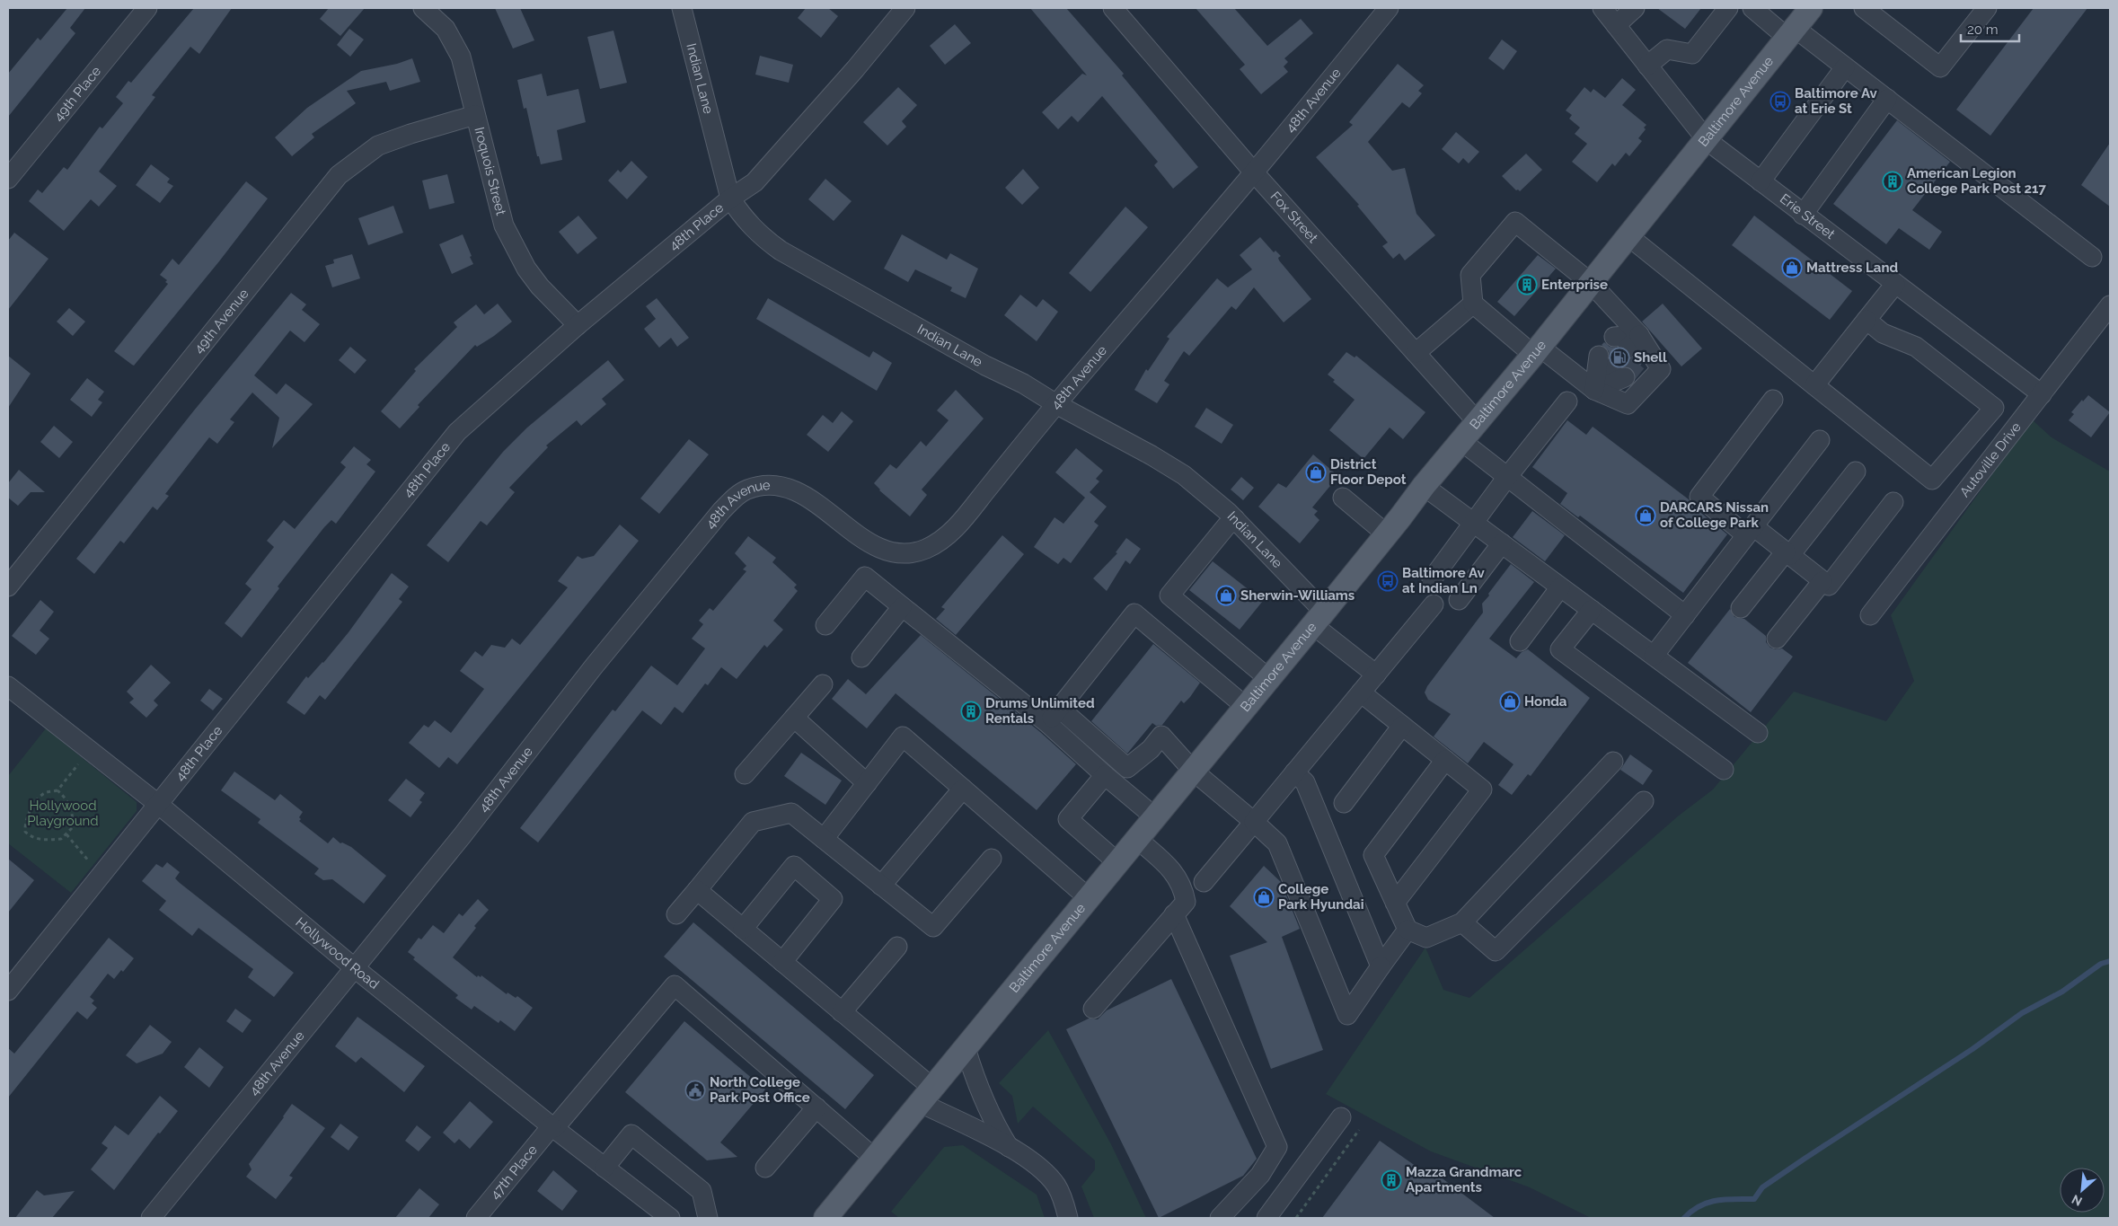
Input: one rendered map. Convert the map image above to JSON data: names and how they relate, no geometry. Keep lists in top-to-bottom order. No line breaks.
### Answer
{"streets":{"main road":["Baltimore Avenue"],"street":["Indian Lane","49th Place","48th Avenue","Iroquois Street","Fox Street","Erie Street","48th Place","49th Avenue","Autoville Drive","Hollywood Road","47th Place"]},"crossings":[["Indian Lane","48th Avenue"],["Indian Lane","Baltimore Avenue"],["Indian Lane","48th Place"],["48th Avenue","Fox Street"],["48th Avenue","Hollywood Road"],["Baltimore Avenue","Fox Street"],["Baltimore Avenue","Erie Street"],["Iroquois Street","48th Place"],["Iroquois Street","49th Avenue"],["Erie Street","Autoville Drive"],["48th Place","Hollywood Road"],["Hollywood Road","47th Place"]],"parks":["Hollywood Playground"],"places":{"bus stop":["Baltimore Av at Erie St","Baltimore Av at Indian Ln"],"building":["American Legion College Park Post 217","Enterprise","Drums Unlimited Rentals","Mazza Grandmarc Apartments"],"shop":["Mattress Land","District Floor Depot","DARCARS Nissan of College Park","Sherwin-Williams","Honda","College Park Hyundai"],"fuel station":["Shell"],"public building":["North College Park Post Office"]},"scale_bar":"20 m","north":"bottom left"}
